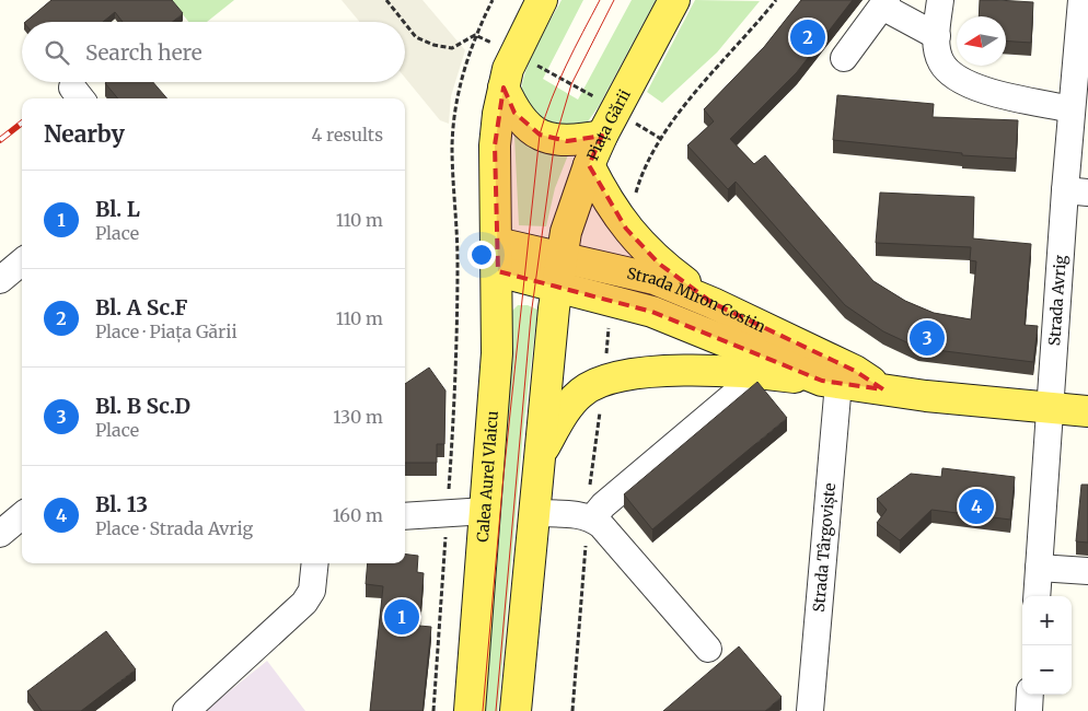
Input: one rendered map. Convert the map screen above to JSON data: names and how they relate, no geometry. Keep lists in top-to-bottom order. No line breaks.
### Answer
{"streets":{"main road":["Piața Gării","Strada Miron Costin","Calea Aurel Vlaicu"],"street":["Strada Avrig","Strada Târgoviște"]},"crossings":[["Piața Gării","Strada Miron Costin"],["Strada Avrig","Strada Miron Costin"],["Strada Miron Costin","Calea Aurel Vlaicu"],["Strada Miron Costin","Strada Târgoviște"]],"north":"left","page":{"pins":["2","3","4","1"],"search":"Search here","heading":["Nearby","4 results"],"list":[{"mark":"1","name":"Bl. L","note":"Place","value":"110 m"},{"mark":"2","name":"Bl. A Sc.F","note":"Place · Piața Gării","value":"110 m"},{"mark":"3","name":"Bl. B Sc.D","note":"Place","value":"130 m"},{"mark":"4","name":"Bl. 13","note":"Place · Strada Avrig","value":"160 m"}],"map_buttons":["+","−"]}}
